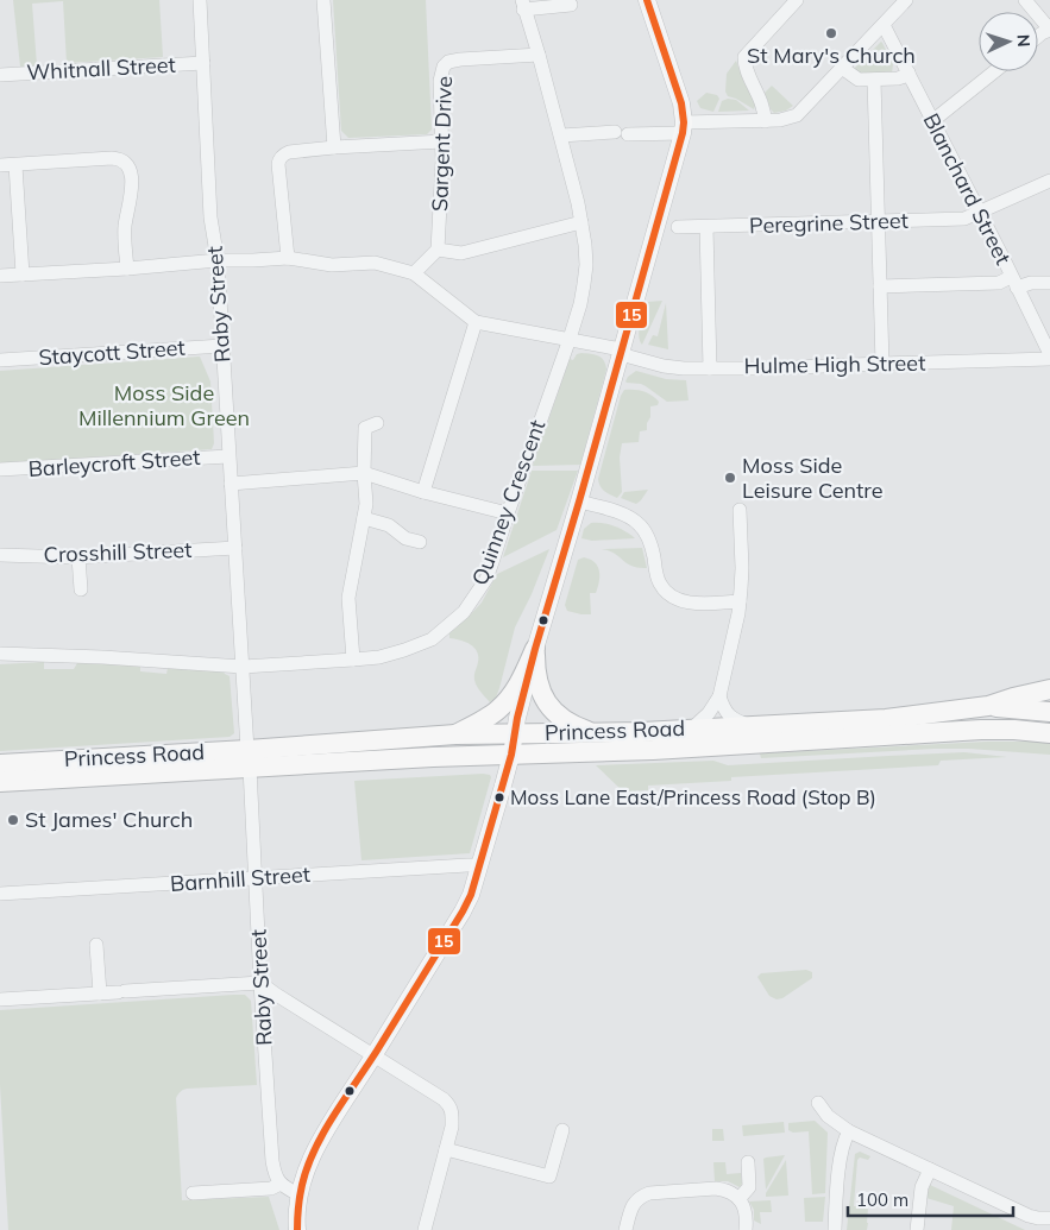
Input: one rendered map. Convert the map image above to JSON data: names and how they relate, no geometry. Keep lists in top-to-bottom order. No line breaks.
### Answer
{"streets":{"highway":["Princess Road"],"street":["Whitnall Street","Sargent Drive","Blanchard Street","Peregrine Street","Raby Street","Staycott Street","Hulme High Street","Barleycroft Street","Quinney Crescent","Crosshill Street","Barnhill Street"]},"crossings":[["Whitnall Street","Raby Street"],["Sargent Drive","Quinney Crescent"],["Blanchard Street","Peregrine Street"],["Raby Street","Staycott Street"],["Raby Street","Barleycroft Street"],["Raby Street","Quinney Crescent"],["Raby Street","Crosshill Street"],["Raby Street","Princess Road"],["Raby Street","Barnhill Street"],["Hulme High Street","Quinney Crescent"]],"parks":["Moss Side Millennium Green"],"places":["St Mary's Church","Moss Side Leisure Centre","Moss Lane East/Princess Road (Stop B)","St James' Church"],"lines":["transit line 15"],"scale_bar":"100 m","north":"right"}
